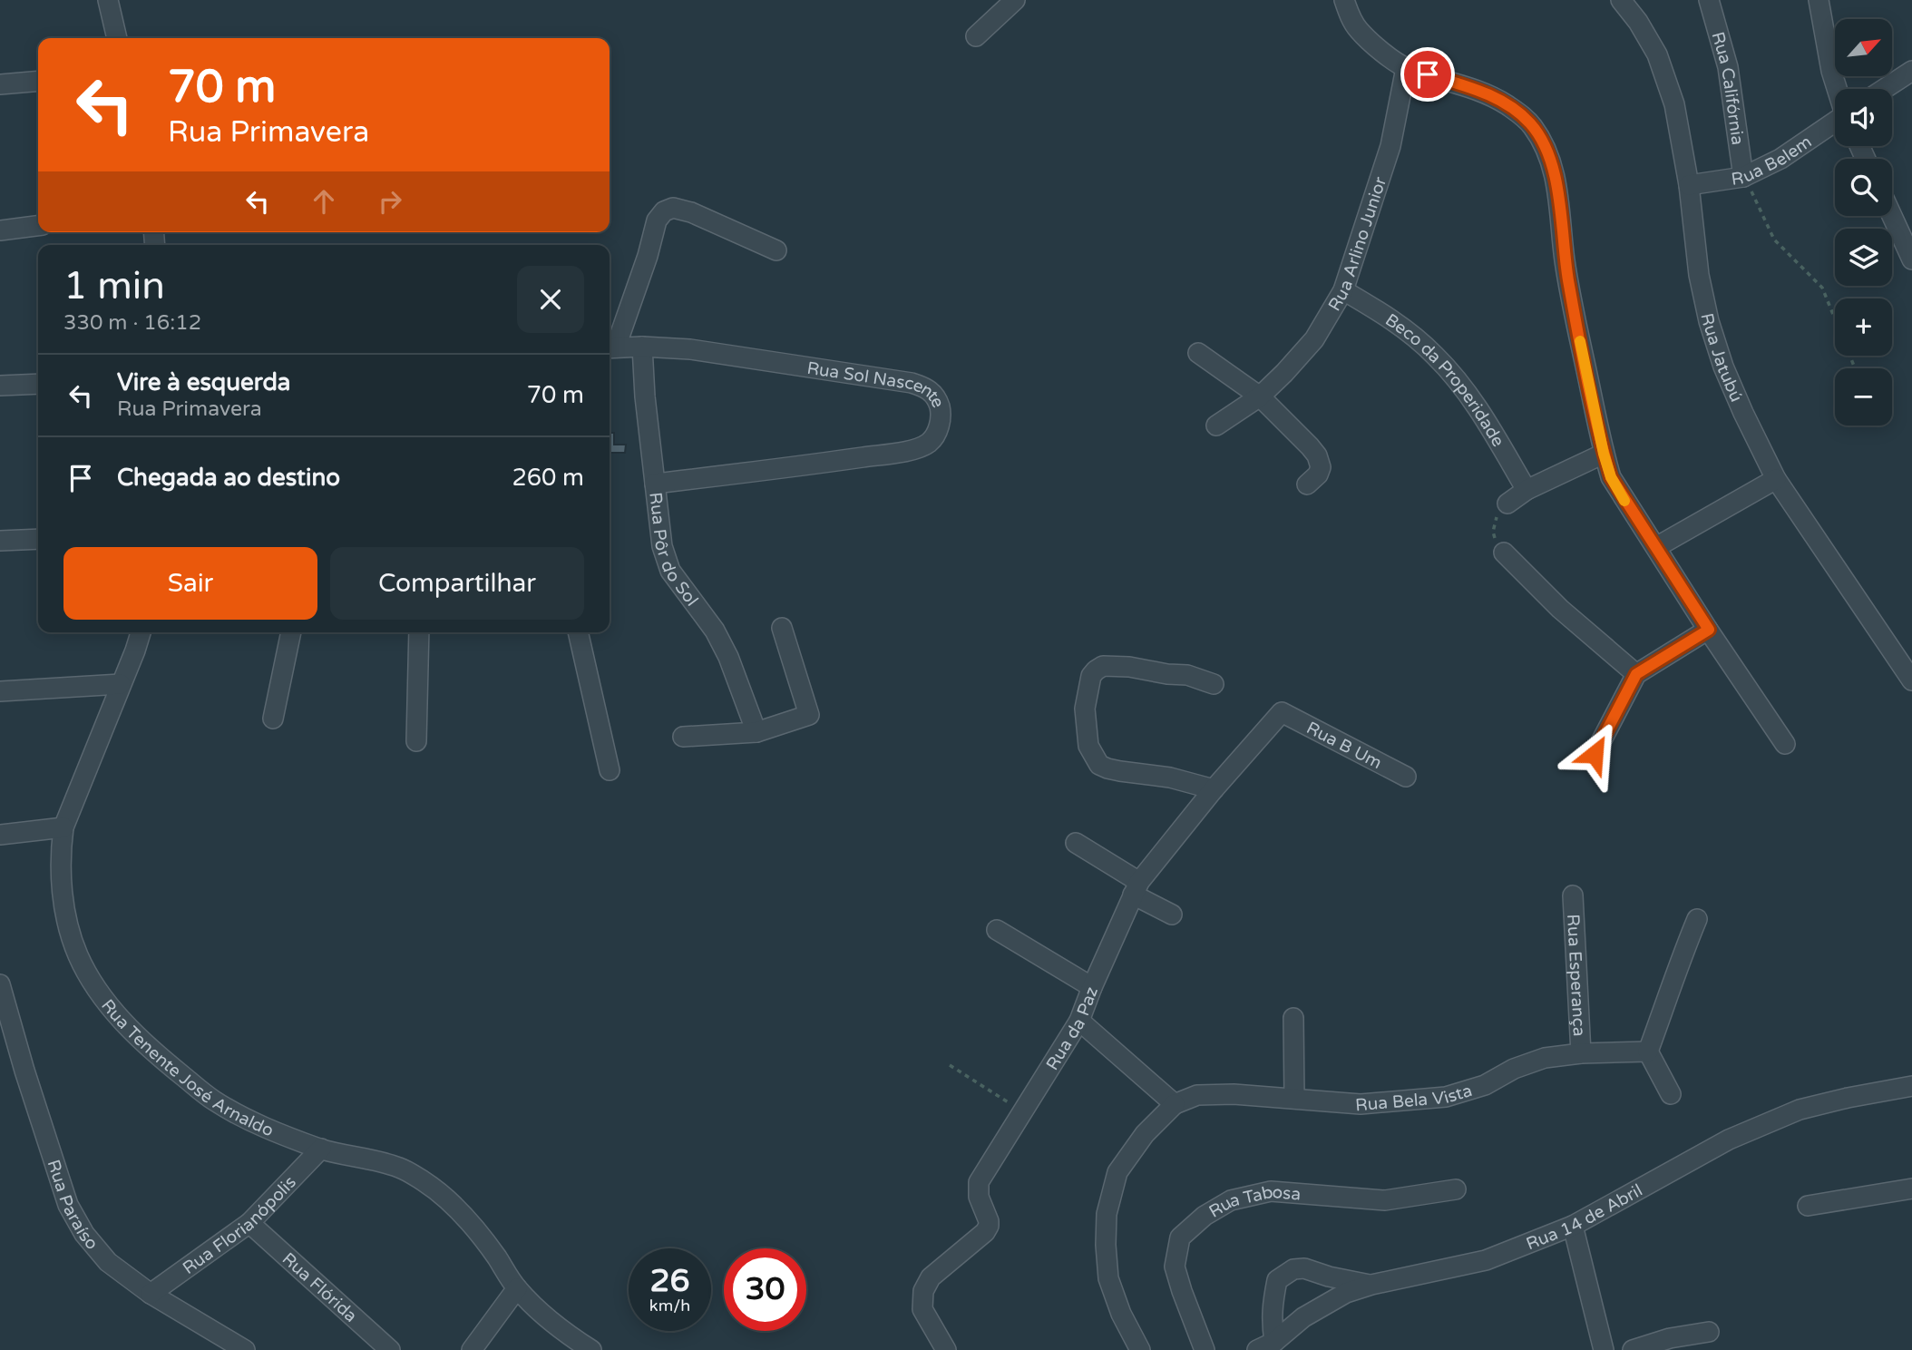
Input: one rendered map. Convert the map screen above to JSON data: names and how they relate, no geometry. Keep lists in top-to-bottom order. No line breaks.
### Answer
{"streets":{"street":["Rua Califórnia","Rua Belem","Rua Arlino Junior","Rua Jatubú","Beco da Properidade","Rua Sol Nascente","Rua Pôr do Sol","Rua B Um","Rua Esperança","Rua da Paz","Rua Tenente José Arnaldo","Rua Bela Vista","Rua Paraíso","Rua Tabosa","Rua 14 de Abril","Rua Florianópolis","Rua Flórida"]},"crossings":[["Rua Califórnia","Rua Belem"],["Rua Belem","Rua Jatubú"],["Rua Arlino Junior","Beco da Properidade"],["Rua Sol Nascente","Rua Pôr do Sol"],["Rua B Um","Rua da Paz"],["Rua Esperança","Rua Bela Vista"],["Rua Tenente José Arnaldo","Rua Florianópolis"],["Rua Paraíso","Rua Florianópolis"],["Rua Florianópolis","Rua Flórida"]],"north":"top right","page":{"map_buttons":["+","−"],"turn":["70 m","Rua Primavera"],"heading":["1 min","330 m · 16:12"],"list":[{"name":"Vire à esquerda","note":"Rua Primavera","value":"70 m"},{"name":"Chegada ao destino","value":"260 m"}],"buttons":["Sair","Compartilhar"],"speed":"26 km/h","limit":"30"}}
